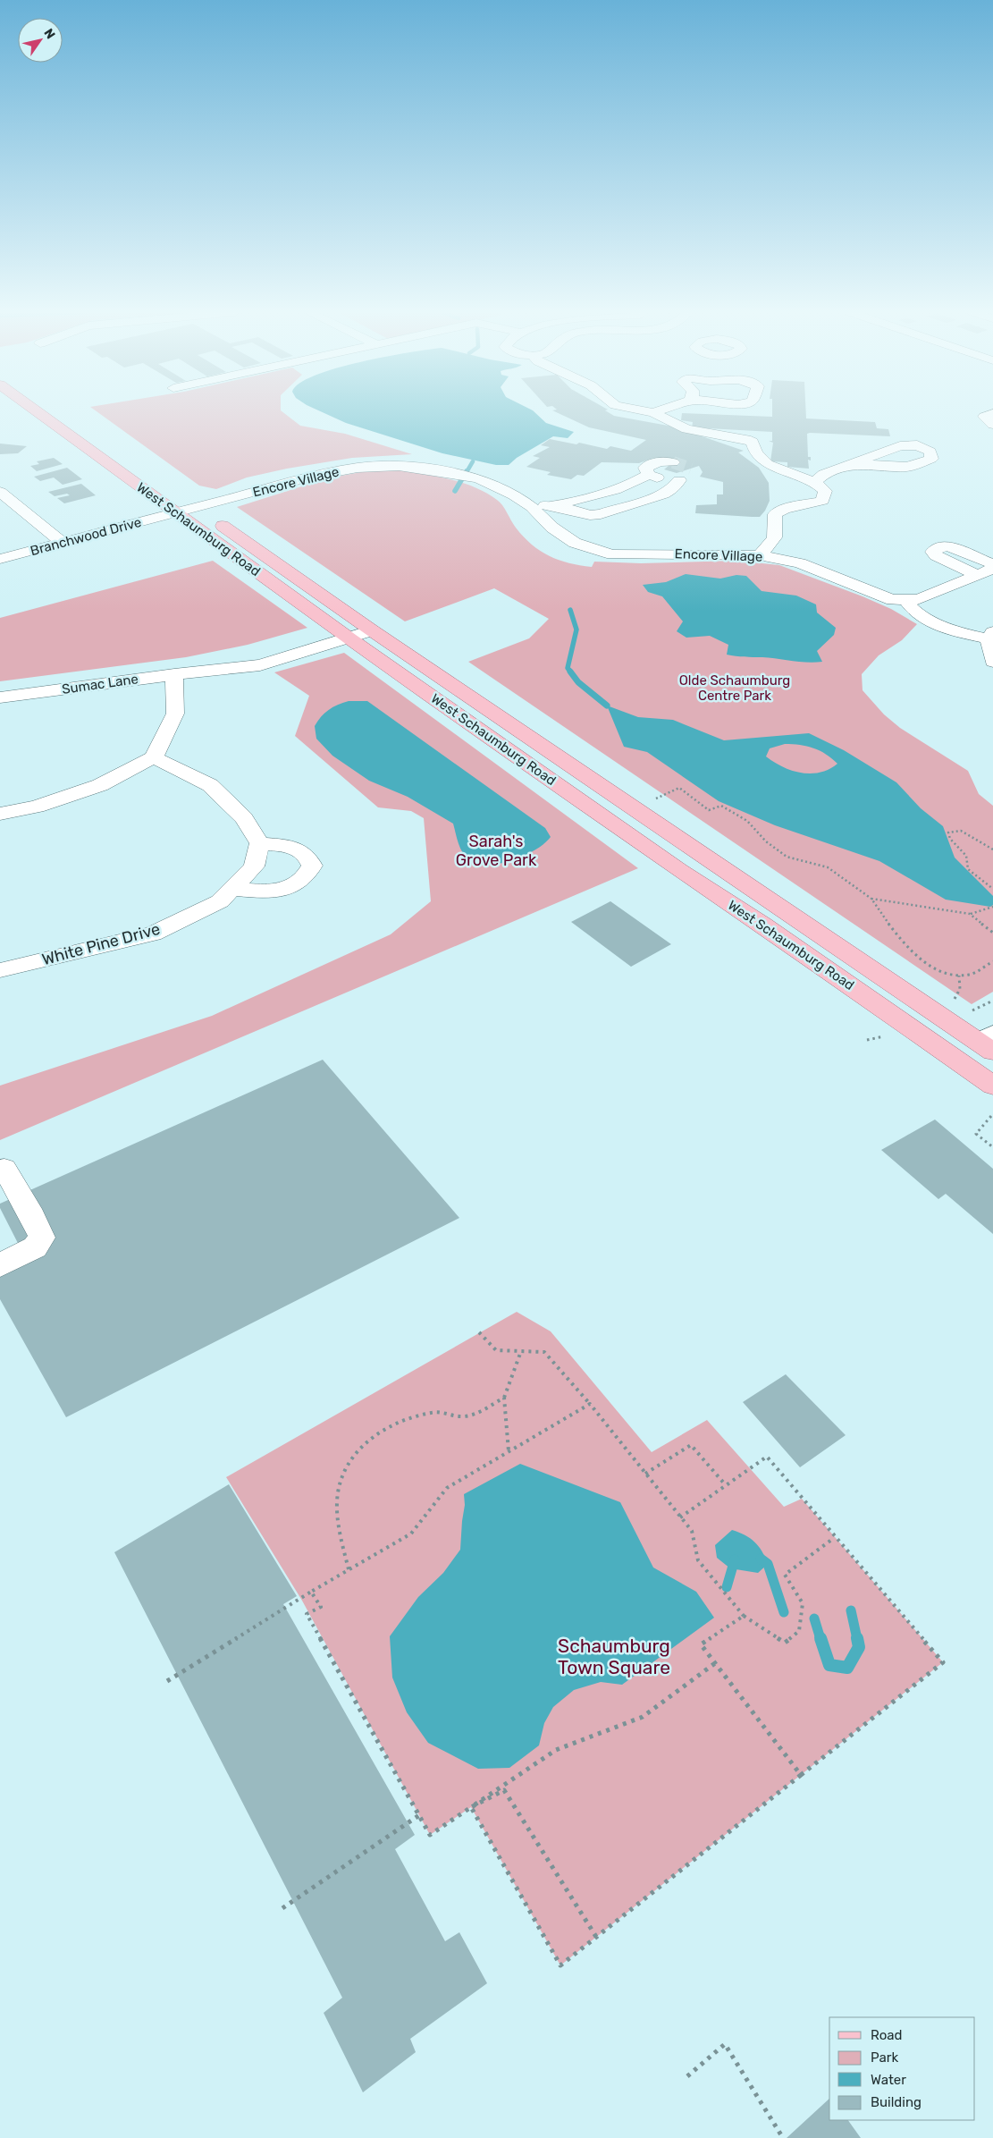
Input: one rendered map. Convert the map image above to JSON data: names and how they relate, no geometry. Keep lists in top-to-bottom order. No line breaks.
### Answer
{"streets":{"main road":["West Schaumburg Road"],"street":["Encore Village","Branchwood Drive","Sumac Lane","White Pine Drive"]},"crossings":[["Encore Village","West Schaumburg Road"],["Encore Village","Branchwood Drive"],["West Schaumburg Road","Branchwood Drive"],["West Schaumburg Road","Sumac Lane"]],"parks":["Olde Schaumburg Centre Park","Sarah's Grove Park","Schaumburg Town Square"],"legend":["Road","Park","Water","Building"],"north":"top right"}
